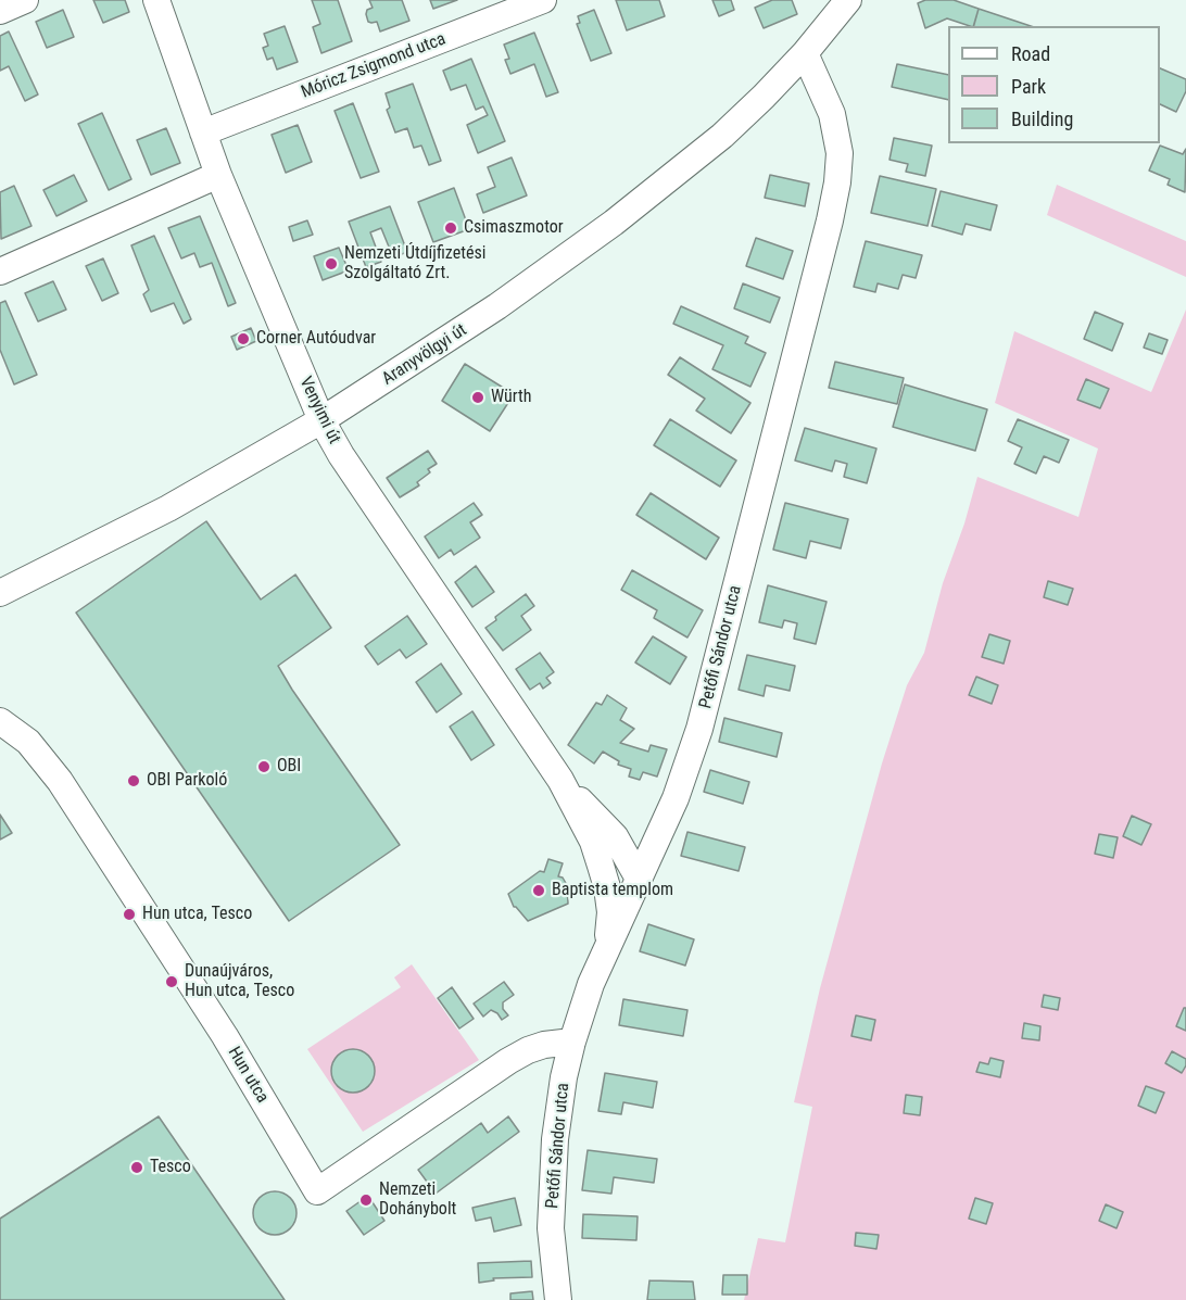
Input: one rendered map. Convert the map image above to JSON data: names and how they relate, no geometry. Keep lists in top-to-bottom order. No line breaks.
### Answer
{"streets":{"street":["Móricz Zsigmond utca","Aranyvölgyi út","Venyimi út","Petőfi Sándor utca","Hun utca"]},"crossings":[["Móricz Zsigmond utca","Venyimi út"],["Aranyvölgyi út","Venyimi út"],["Aranyvölgyi út","Petőfi Sándor utca"],["Venyimi út","Petőfi Sándor utca"],["Petőfi Sándor utca","Hun utca"]],"places":["Csimaszmotor","Nemzeti Útdíjfizetési Szolgáltató Zrt.","Corner Autóudvar","Würth","OBI","OBI Parkoló","Baptista templom","Hun utca, Tesco","Dunaújváros, Hun utca, Tesco","Tesco","Nemzeti Dohánybolt"],"legend":["Road","Park","Building"]}
